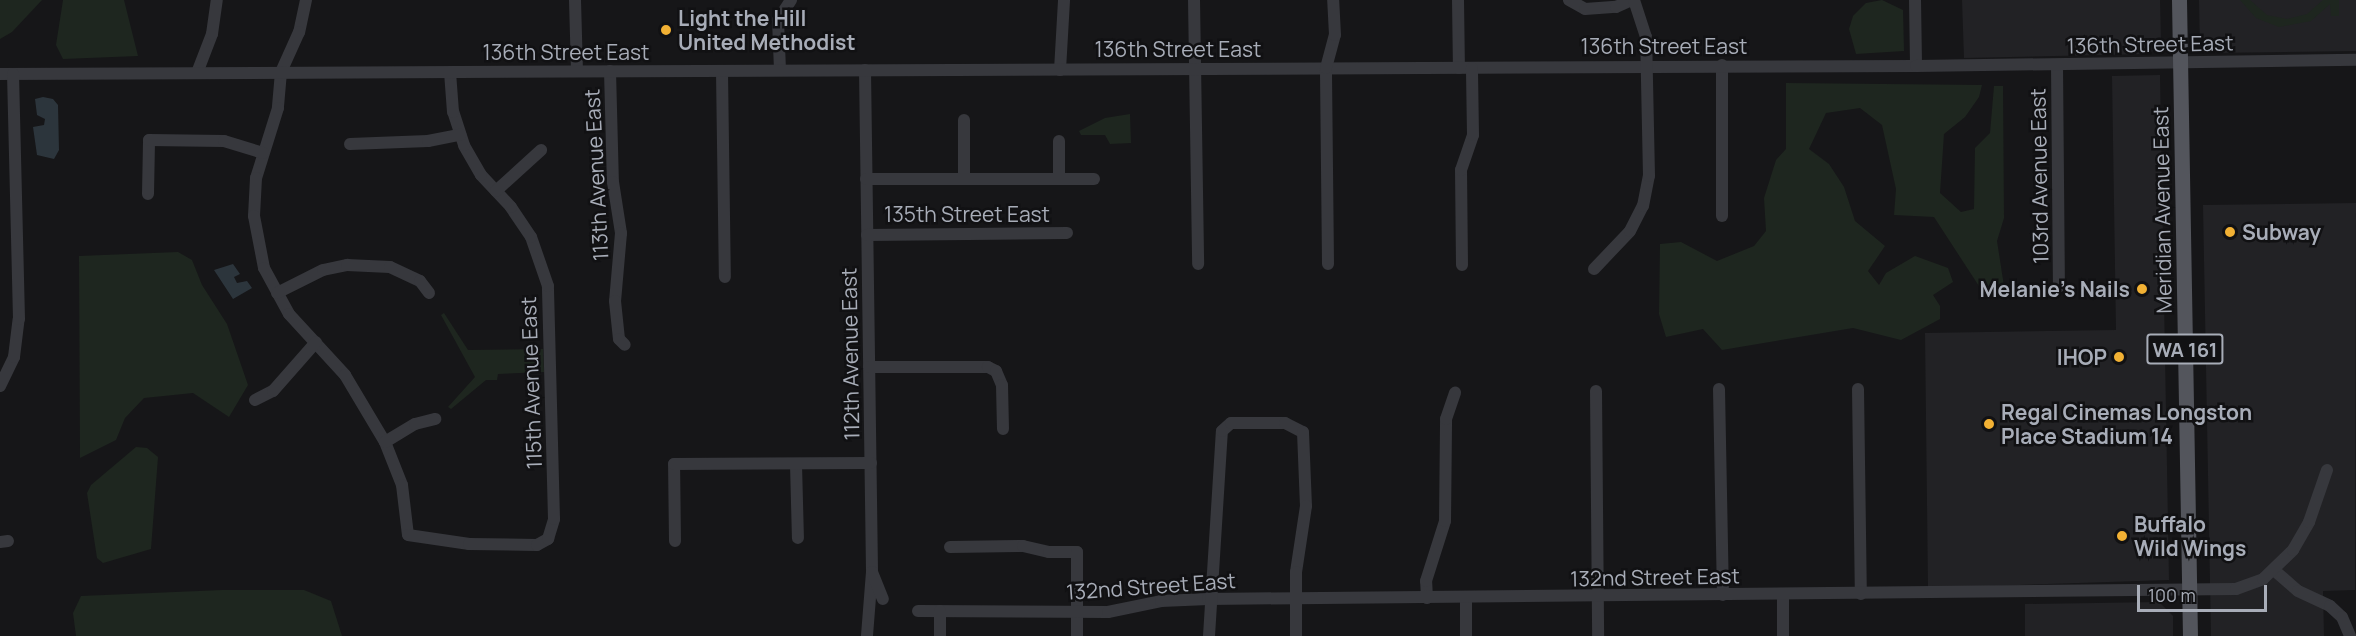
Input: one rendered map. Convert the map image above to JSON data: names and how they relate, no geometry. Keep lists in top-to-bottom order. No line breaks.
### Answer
{"streets":{"main road":["Meridian Avenue East","WA 161"],"street":["136th Street East","113th Avenue East","103rd Avenue East","135th Street East","112th Avenue East","115th Avenue East","132nd Street East"]},"crossings":[["136th Street East","113th Avenue East"],["136th Street East","103rd Avenue East"],["136th Street East","Meridian Avenue East"],["136th Street East","112th Avenue East"],["136th Street East","115th Avenue East"],["Meridian Avenue East","132nd Street East"],["135th Street East","112th Avenue East"]],"places":["Light the Hill United Methodist","Subway","Melanie's Nails","IHOP","Regal Cinemas Longston Place Stadium 14","Buffalo Wild Wings"],"scale_bar":"100 m"}
